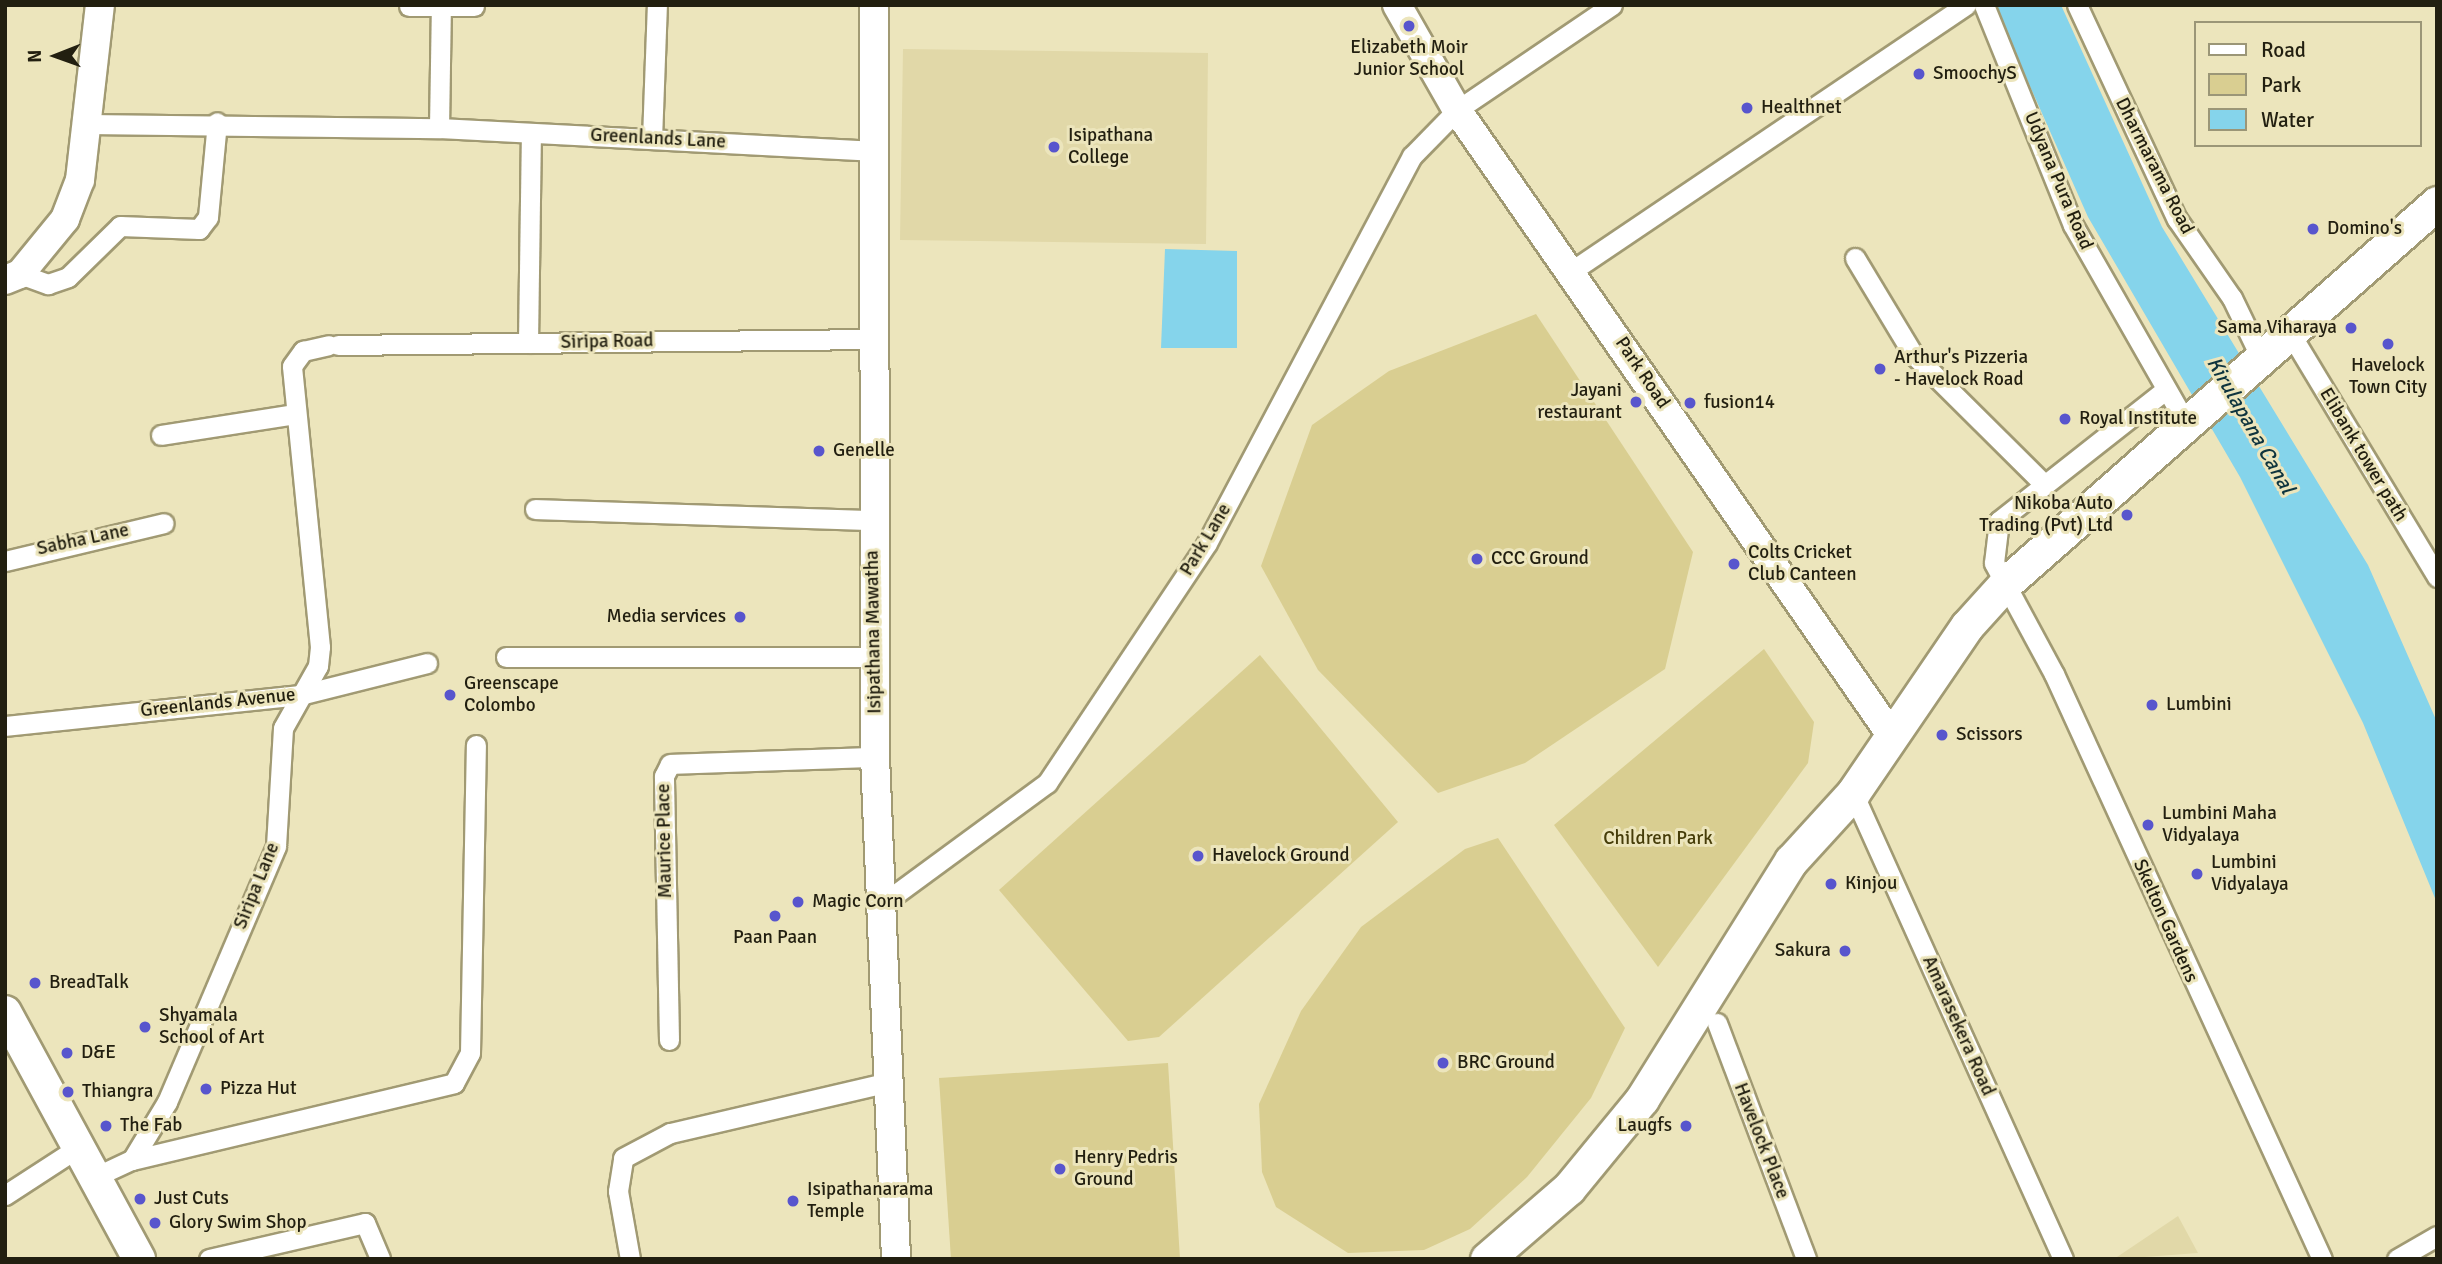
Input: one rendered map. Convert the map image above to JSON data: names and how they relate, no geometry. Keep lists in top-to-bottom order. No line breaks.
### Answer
{"streets":{"main road":["Park Road","Isipathana Mawatha"],"street":["Greenlands Lane","Dharmarama Road","Udyana Pura Road","Siripa Road","Elibank tower path","Sabha Lane","Park Lane","Greenlands Avenue","Maurice Place","Siripa Lane","Skelton Gardens","Amarasekera Road","Havelock Place"]},"crossings":[["Greenlands Lane","Isipathana Mawatha"],["Udyana Pura Road","Skelton Gardens"],["Siripa Road","Isipathana Mawatha"],["Siripa Road","Siripa Lane"],["Park Road","Park Lane"],["Park Lane","Isipathana Mawatha"],["Isipathana Mawatha","Maurice Place"],["Greenlands Avenue","Siripa Lane"]],"water":["Kirulapana Canal"],"parks":["Children Park"],"places":["Elizabeth Moir Junior School","SmoochyS","Healthnet","Isipathana College","Domino's","Sama Viharaya","Havelock Town City","Arthur's Pizzeria - Havelock Road","Jayani restaurant","fusion14","Royal Institute","Genelle","Nikoba Auto Trading (Pvt) Ltd","CCC Ground","Colts Cricket Club Canteen","Media services","Greenscape Colombo","Lumbini","Scissors","Lumbini Maha Vidyalaya","Havelock Ground","Lumbini Vidyalaya","Kinjou","Magic Corn","Paan Paan","Sakura","BreadTalk","Shyamala School of Art","D&E","BRC Ground","Pizza Hut","Thiangra","The Fab","Laugfs","Henry Pedris Ground","Just Cuts","Isipathanarama Temple","Glory Swim Shop"],"legend":["Road","Park","Water"],"north":"left"}
